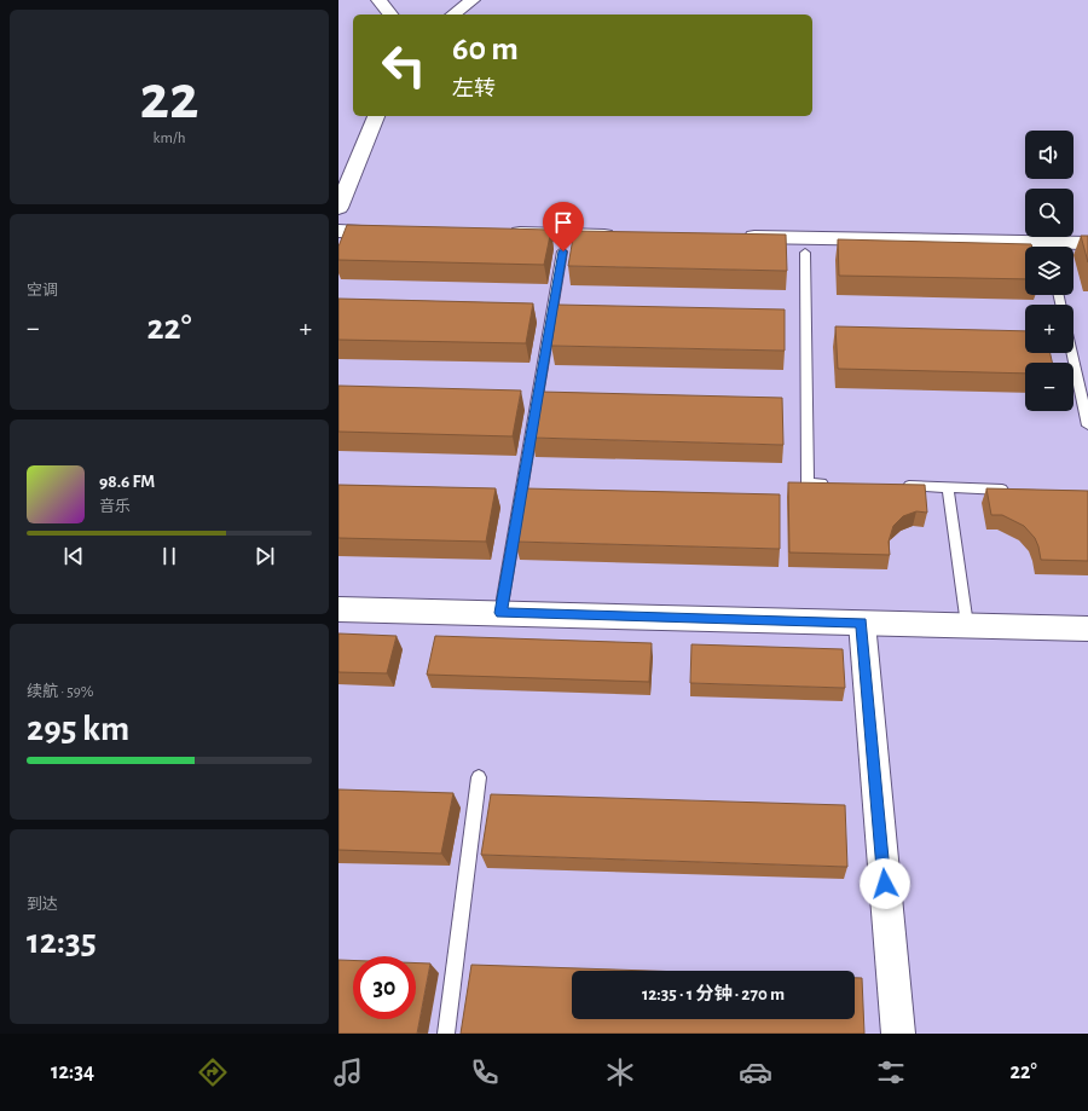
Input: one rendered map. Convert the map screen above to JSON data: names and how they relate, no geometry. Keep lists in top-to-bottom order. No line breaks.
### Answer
{"page":{"tile":[["22","km/h"],"空调",["续航 · 59%","295 km"],["到达","12:35"]],"turn":["60 m","左转"],"map_buttons":["+","−"],"heat":["−","22°","+"],"song":["98.6 FM","音乐"],"limit":"30","trip":"12:35 · 1 分钟 · 270 m","tabs":["12:34","22°"]}}
